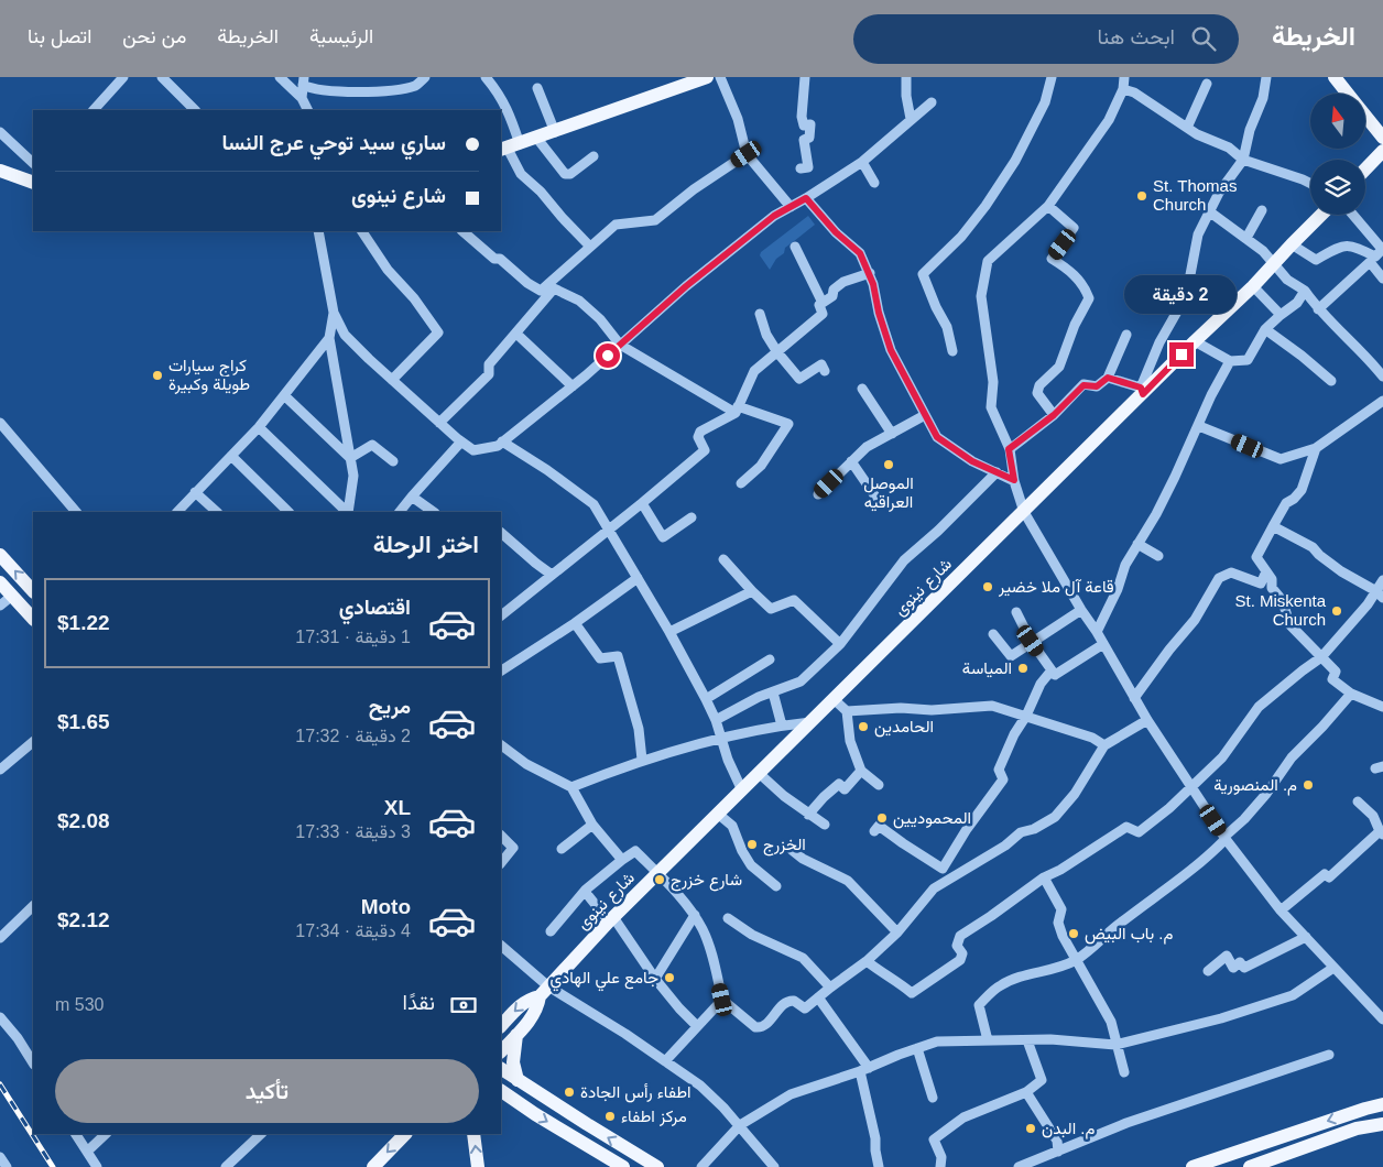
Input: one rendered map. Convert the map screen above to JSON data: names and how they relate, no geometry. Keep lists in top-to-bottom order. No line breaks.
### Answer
{"streets":{"main road":["شارع نينوى"]},"places":["St. Thomas Church","كراج سيارات طويلة وكبيرة","الموصل العراقيه","قاعة آل ملا خضير","St. Miskenta Church","المياسة","الحامدين","م. المنصورية","المحموديين","الخزرج","شارع خزرج","م. باب البيض","جامع علي الهادي","اطفاء رأس الجادة","مركز اطفاء","م. البدن"],"north":"top","page":{"header":"الخريطة","search":"ابحث هنا","nav":["الرئيسية","الخريطة","من نحن","اتصل بنا"],"banner":["ساري سيد توحي عرج النسا","شارع نينوى"],"bubble":"2 دقيقة","heading":"اختر الرحلة","list":[{"name":"اقتصادي","note":"1 دقيقة · 17:31","value":"$1.22"},{"name":"مريح","note":"2 دقيقة · 17:32","value":"$1.65"},{"name":"XL","note":"3 دقيقة · 17:33","value":"$2.08"},{"name":"Moto","note":"4 دقيقة · 17:34","value":"$2.12"}],"pay":["نقدًا","530 m"],"buttons":"تأكيد"}}
